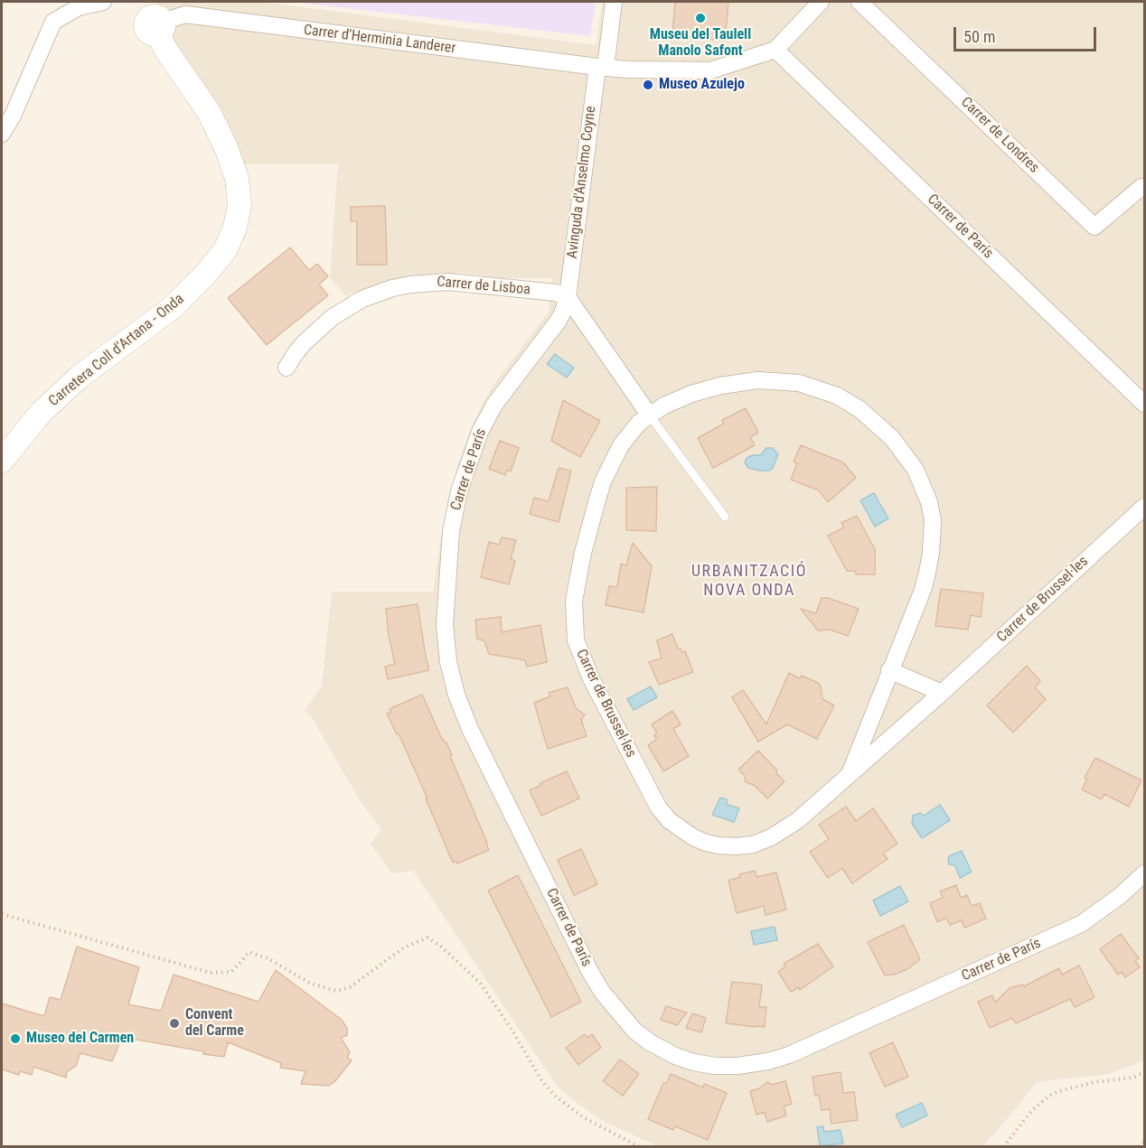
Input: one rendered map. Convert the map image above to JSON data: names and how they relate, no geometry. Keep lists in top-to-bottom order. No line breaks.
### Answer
{"streets":{"main road":["Carretera Coll d’Artana - Onda"],"street":["Carrer d'Herminia Landerer","Carrer de Londres","Avinguda d'Anselmo Coyne","Carrer de París","Carrer de Lisboa","Carrer de Brussel·les"]},"crossings":[["Carrer d'Herminia Landerer","Avinguda d'Anselmo Coyne"],["Carrer d'Herminia Landerer","Carrer de París"],["Carrer d'Herminia Landerer","Carretera Coll d’Artana - Onda"],["Avinguda d'Anselmo Coyne","Carrer de París"],["Avinguda d'Anselmo Coyne","Carrer de Lisboa"],["Carrer de París","Carrer de Lisboa"]],"districts":["URBANITZACIÓ NOVA ONDA"],"places":["Museu del Taulell Manolo Safont","Museo Azulejo","Convent del Carme","Museo del Carmen"],"scale_bar":"50 m"}
